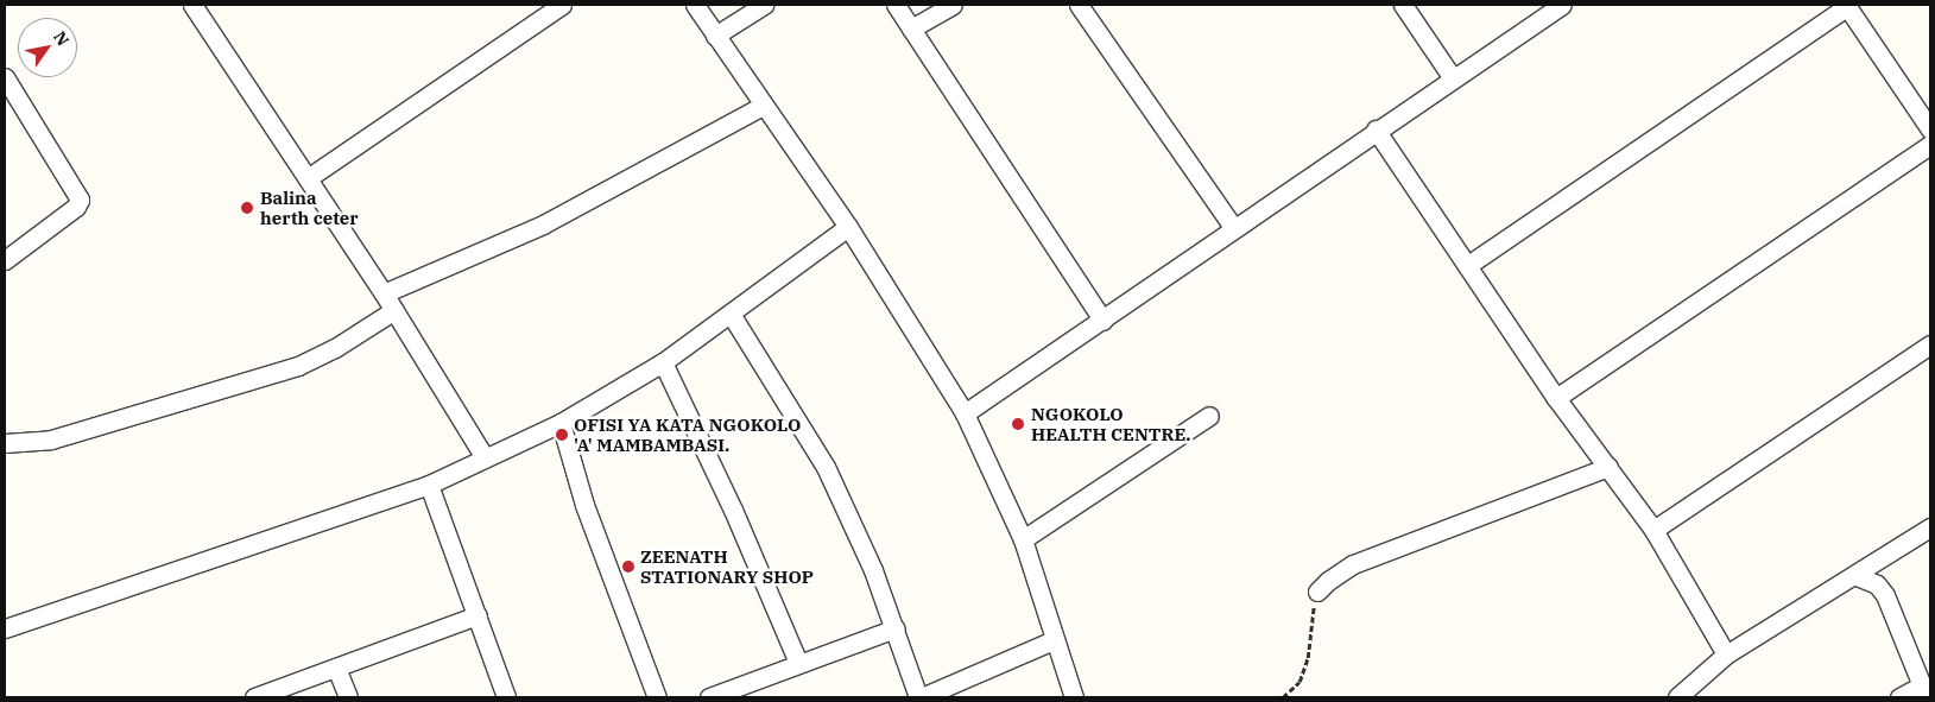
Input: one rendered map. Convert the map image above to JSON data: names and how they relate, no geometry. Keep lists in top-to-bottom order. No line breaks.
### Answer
{"places":["Balina herth ceter","NGOKOLO HEALTH CENTRE.","OFISI YA KATA NGOKOLO 'A' MAMBAMBASI.","ZEENATH STATIONARY SHOP"],"north":"top right"}
